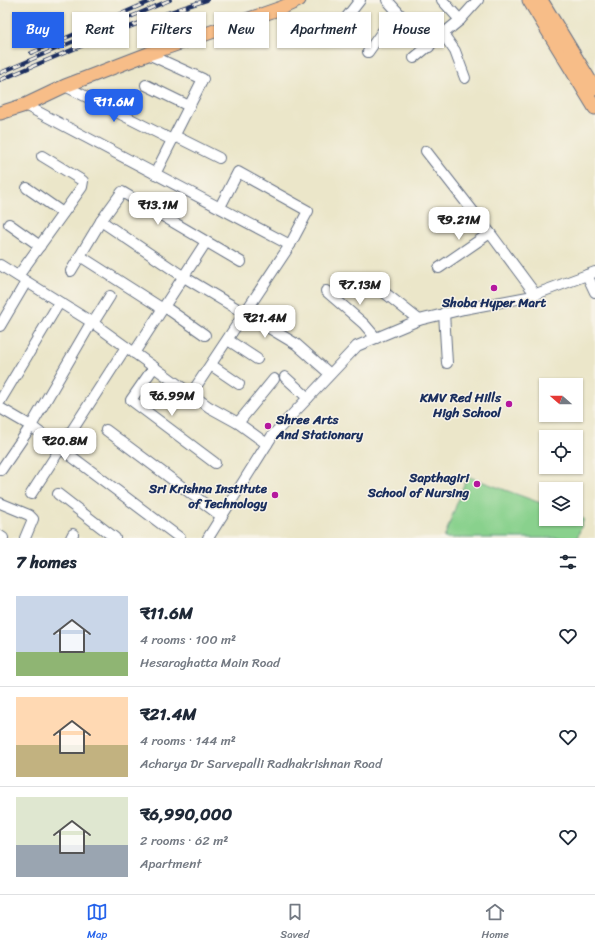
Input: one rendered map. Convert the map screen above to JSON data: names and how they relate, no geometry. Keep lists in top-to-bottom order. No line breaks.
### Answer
{"places":["Shoba Hyper Mart","KMV Red Hills High School","Shree Arts And Stationary","Sapthagiri School of Nursing","Sri Krishna Institute of Technology"],"north":"left","page":{"chip":["Buy","Rent","Filters","New","Apartment","House"],"price":["₹11.6M","₹13.1M","₹9.21M","₹7.13M","₹21.4M","₹6.99M","₹20.8M"],"heading":"7 homes","list":[{"name":"₹11.6M","note":"4 rooms · 100 m² · Hesaraghatta Main Road"},{"name":"₹21.4M","note":"4 rooms · 144 m² · Acharya Dr Sarvepalli Radhakrishnan Road"},{"name":"₹6,990,000","note":"2 rooms · 62 m² · Apartment"}],"tabs":["Map","Saved","Home"]}}
